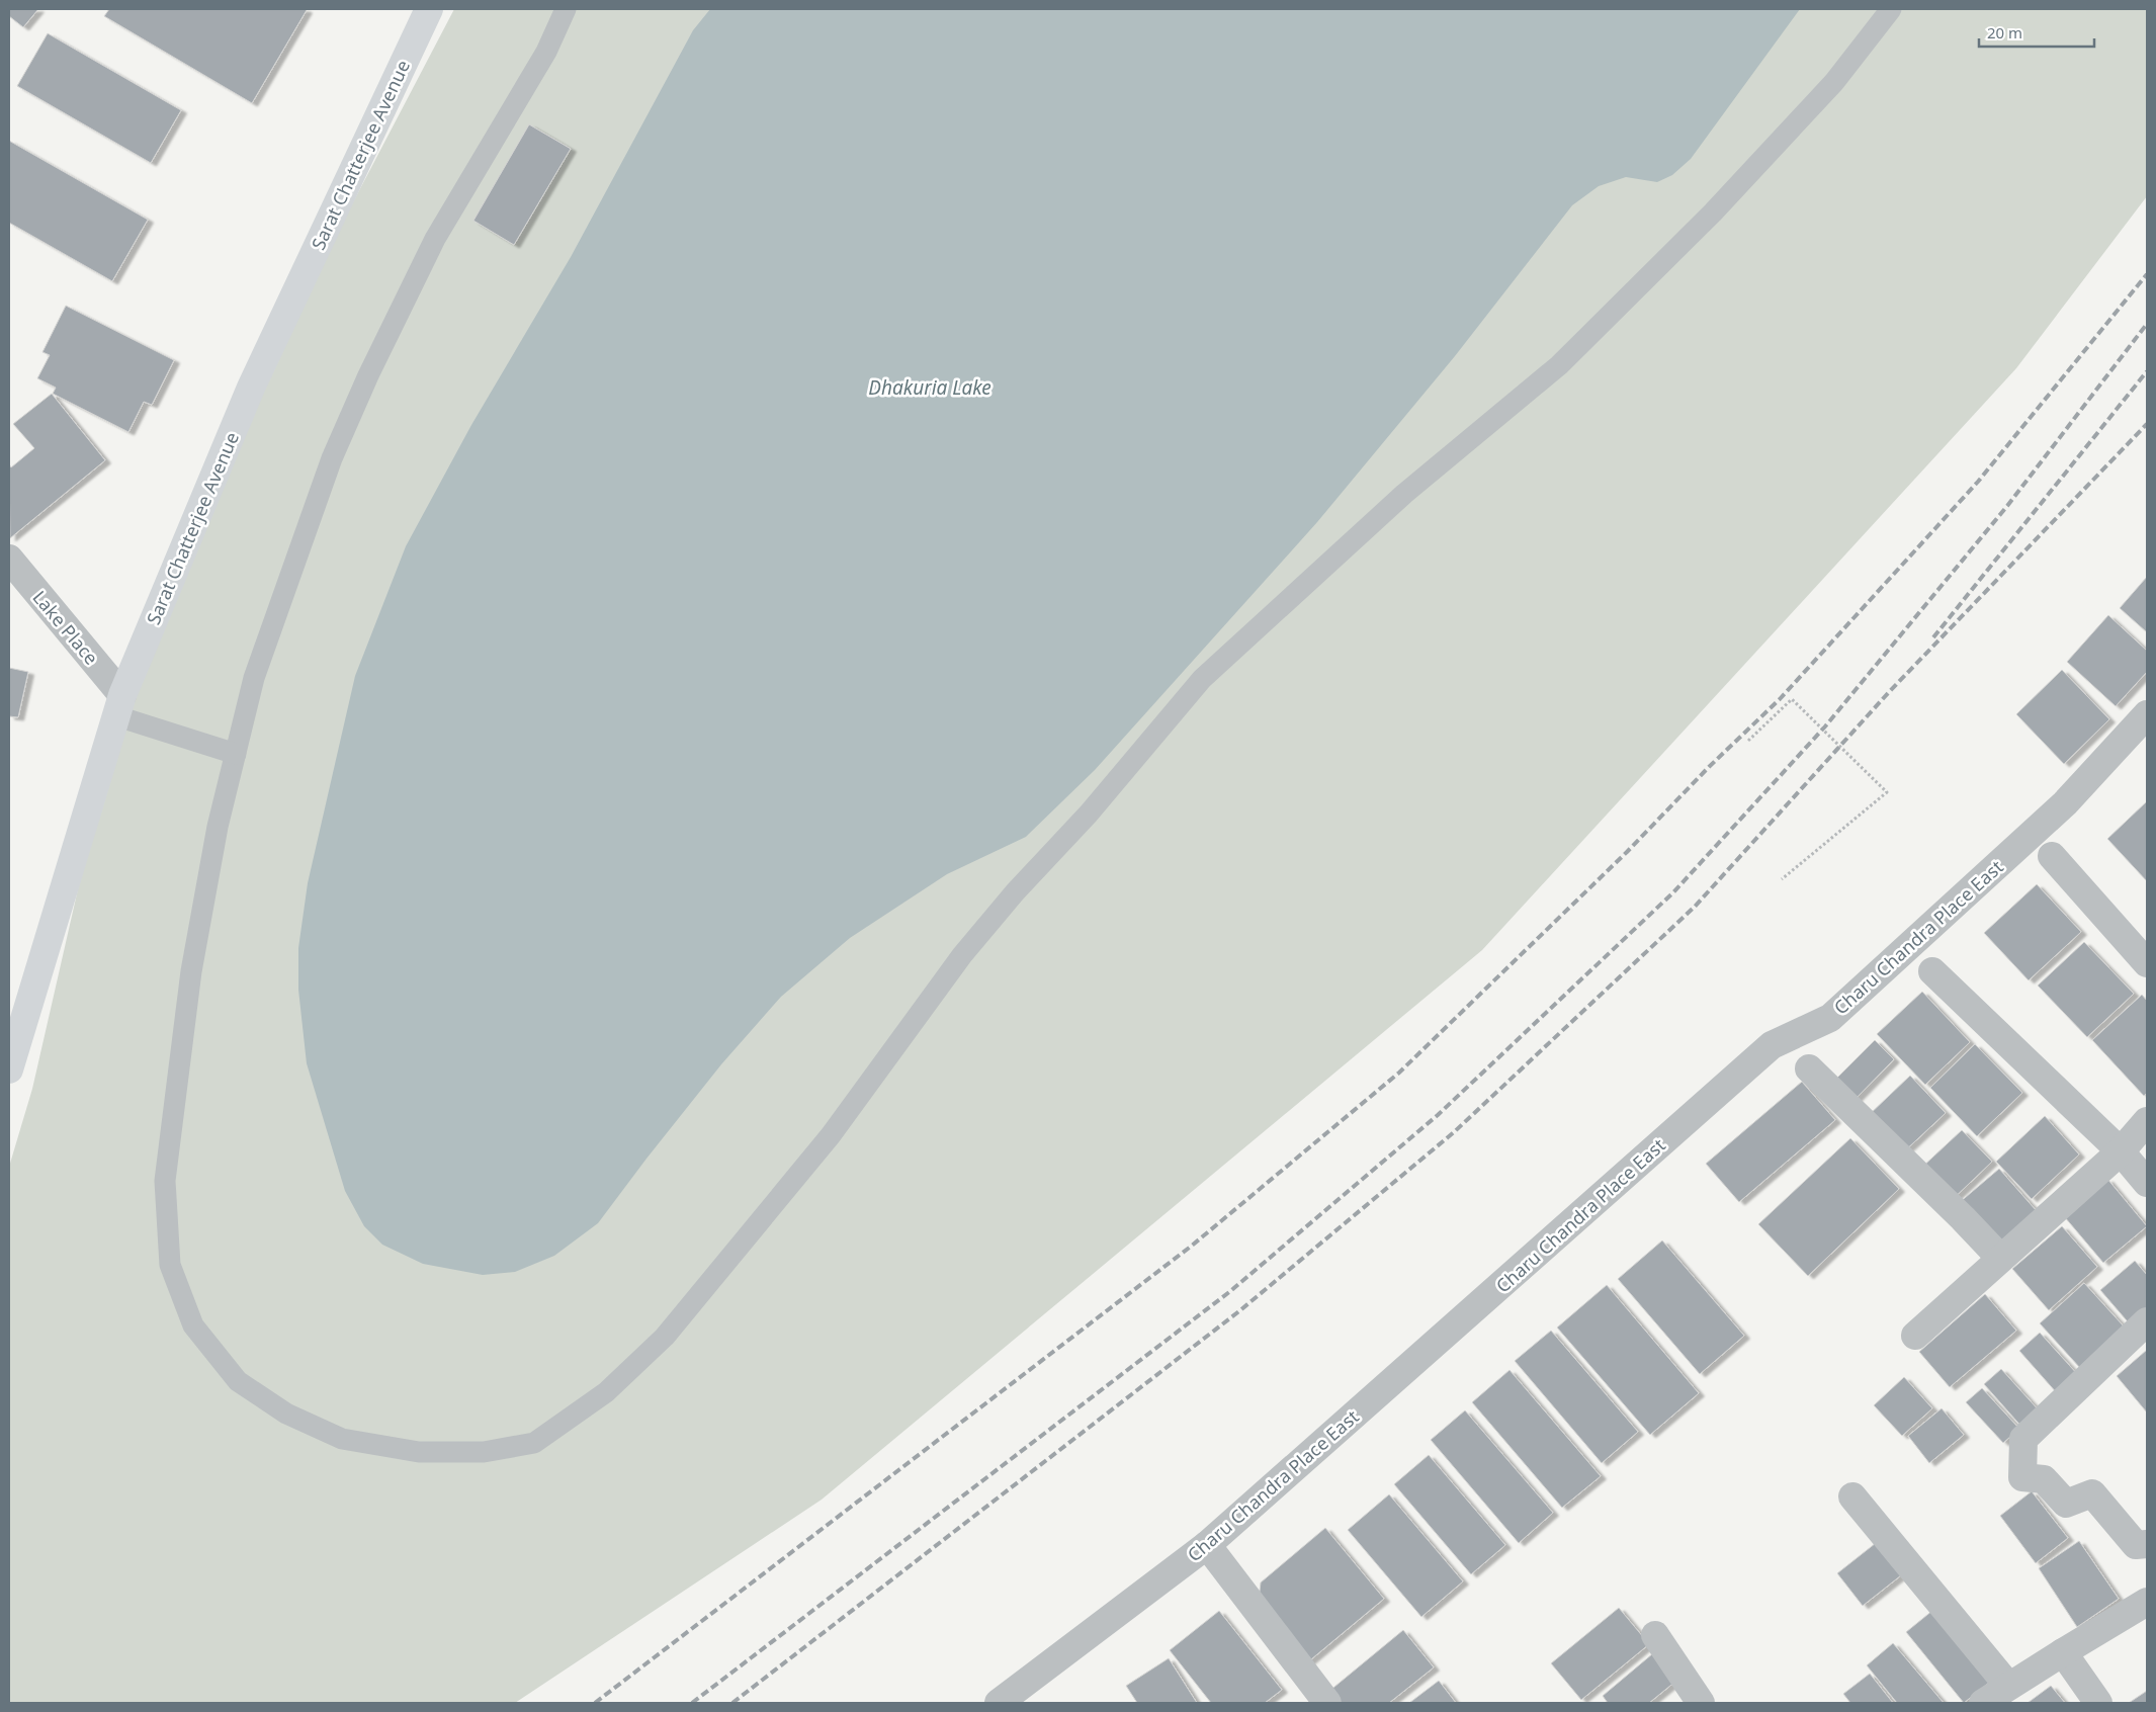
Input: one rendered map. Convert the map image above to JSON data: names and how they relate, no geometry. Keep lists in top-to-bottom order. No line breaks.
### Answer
{"streets":{"street":["Sarat Chatterjee Avenue","Lake Place","Charu Chandra Place East"]},"crossings":[["Sarat Chatterjee Avenue","Lake Place"]],"water":["Dhakuria Lake"],"scale_bar":"20 m"}
